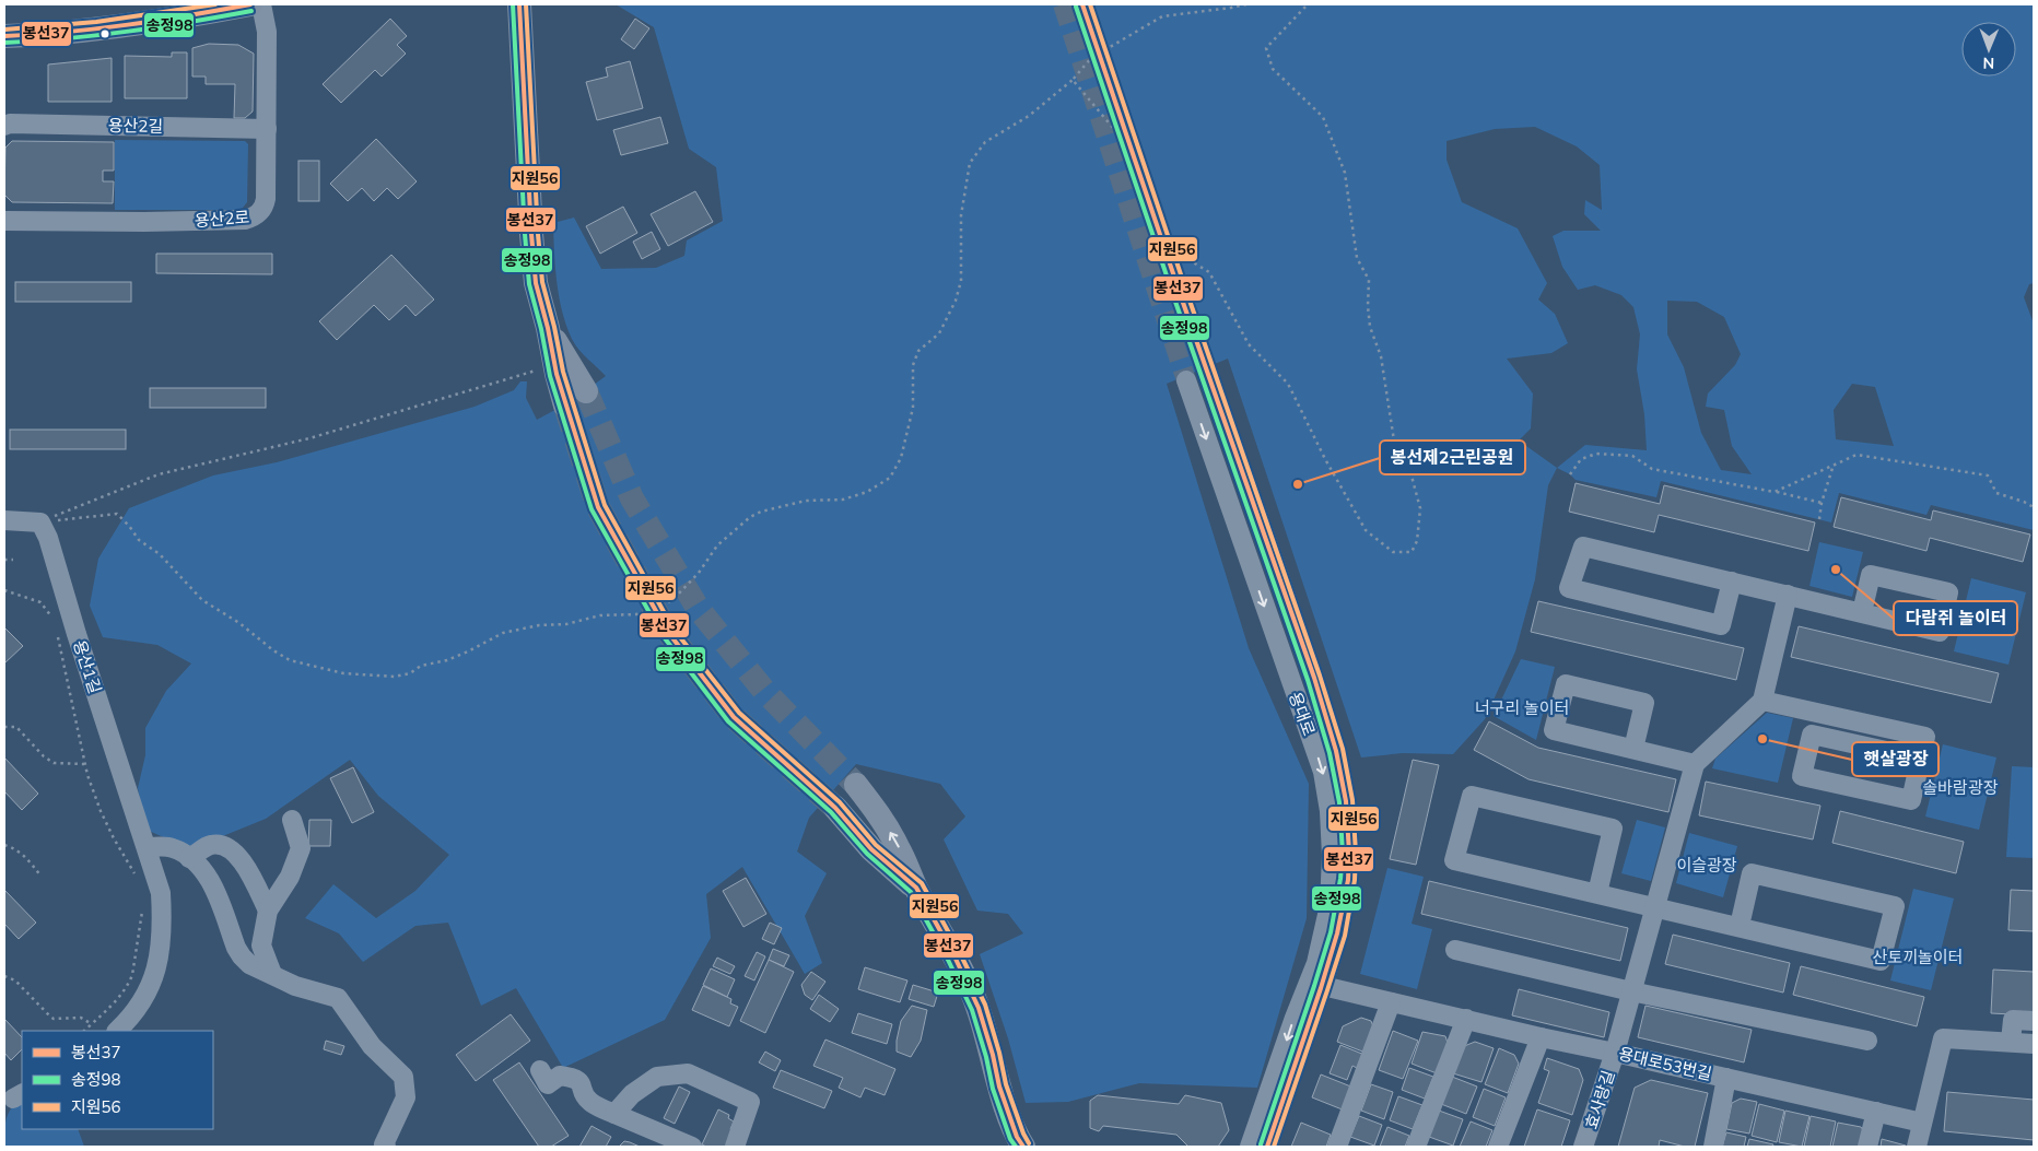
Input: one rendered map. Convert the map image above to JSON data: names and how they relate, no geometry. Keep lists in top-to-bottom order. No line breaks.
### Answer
{"streets":{"street":["용산2길","용산2로","용산1길","용대로","용대로53번길","효사랑길"]},"crossings":[["용산2길","용산2로"],["용대로","용대로53번길"],["용대로53번길","효사랑길"]],"parks":["너구리 놀이터","솔바람광장","이슬광장","산토끼놀이터"],"places":["봉선제2근린공원","다람쥐 놀이터","햇살광장"],"lines":["transit line 봉선37","transit line 송정98","transit line 지원56"],"legend":["봉선37","송정98","지원56"],"north":"bottom"}
